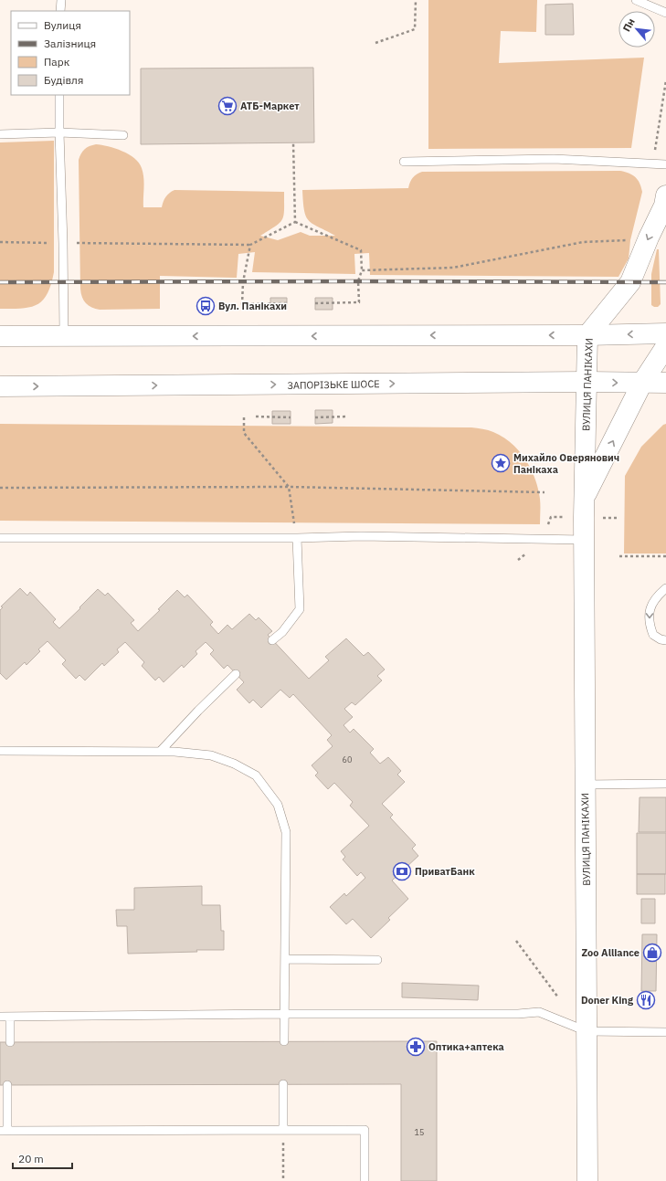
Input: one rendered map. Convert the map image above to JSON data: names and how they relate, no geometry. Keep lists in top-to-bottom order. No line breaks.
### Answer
{"streets":{"main road":["ЗАПОРІЗЬКЕ ШОСЕ","ВУЛИЦЯ ПАНІКАХИ"]},"crossings":[["ЗАПОРІЗЬКЕ ШОСЕ","ВУЛИЦЯ ПАНІКАХИ"]],"places":{"supermarket":["АТБ-Маркет"],"bus stop":["Вул. Панікахи"],"place":["Михайло Оверянович Панікаха"],"bank":["ПриватБанк"],"shop":["Zoo Alliance"],"restaurant":["Doner King"],"pharmacy":["Оптика+аптека"]},"house_numbers":["60","15"],"legend":["Вулиця","Залізниця","Парк","Будівля"],"scale_bar":"20 m","north":"top left"}
